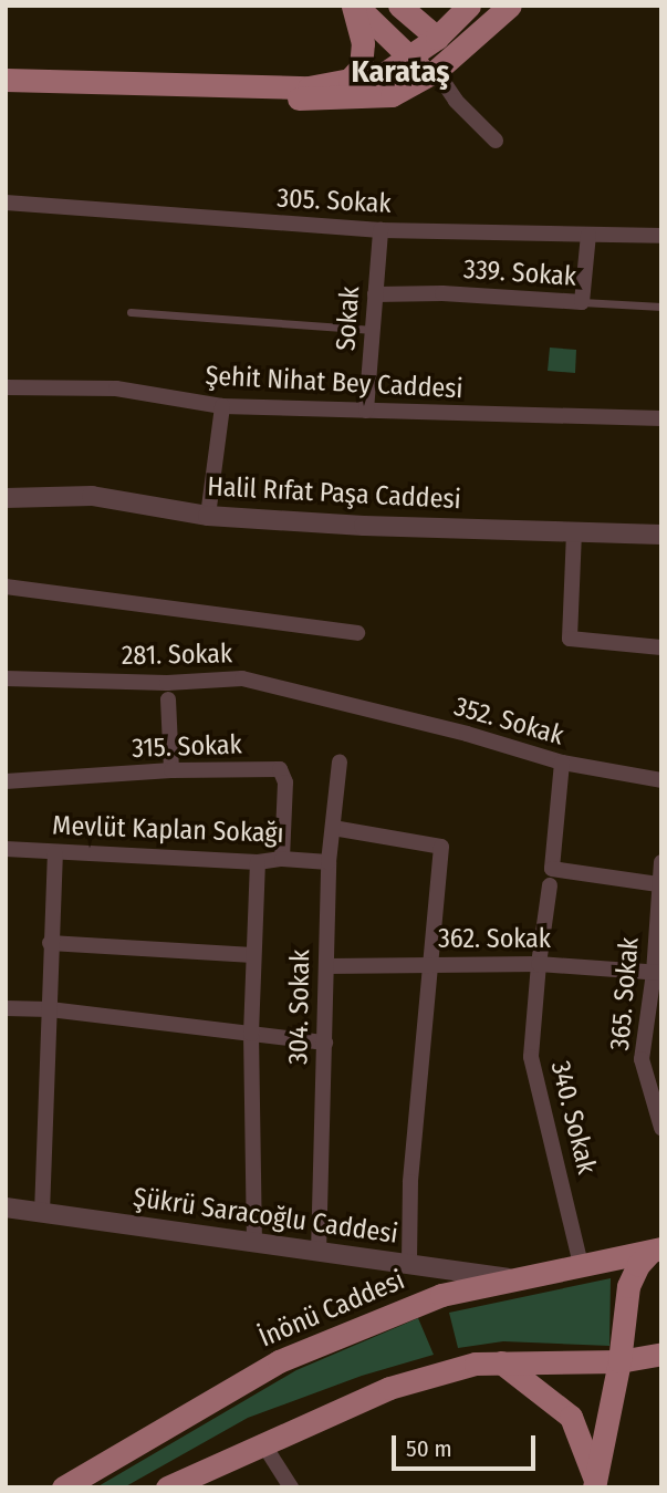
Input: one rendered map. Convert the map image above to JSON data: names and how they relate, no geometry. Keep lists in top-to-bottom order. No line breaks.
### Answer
{"streets":{"main road":["İnönü Caddesi"],"street":["305. Sokak","339. Sokak","Sokak","Şehit Nihat Bey Caddesi","Halil Rıfat Paşa Caddesi","281. Sokak","352. Sokak","315. Sokak","Mevlüt Kaplan Sokağı","362. Sokak","365. Sokak","304. Sokak","340. Sokak","Şükrü Saracoğlu Caddesi"]},"crossings":[["305. Sokak","Sokak"],["339. Sokak","Sokak"],["Sokak","Şehit Nihat Bey Caddesi"],["281. Sokak","352. Sokak"],["315. Sokak","Mevlüt Kaplan Sokağı"],["Mevlüt Kaplan Sokağı","304. Sokak"],["362. Sokak","365. Sokak"],["362. Sokak","304. Sokak"],["362. Sokak","340. Sokak"],["304. Sokak","Şükrü Saracoğlu Caddesi"],["340. Sokak","İnönü Caddesi"],["Şükrü Saracoğlu Caddesi","İnönü Caddesi"]],"districts":["Karataş"],"scale_bar":"50 m"}
